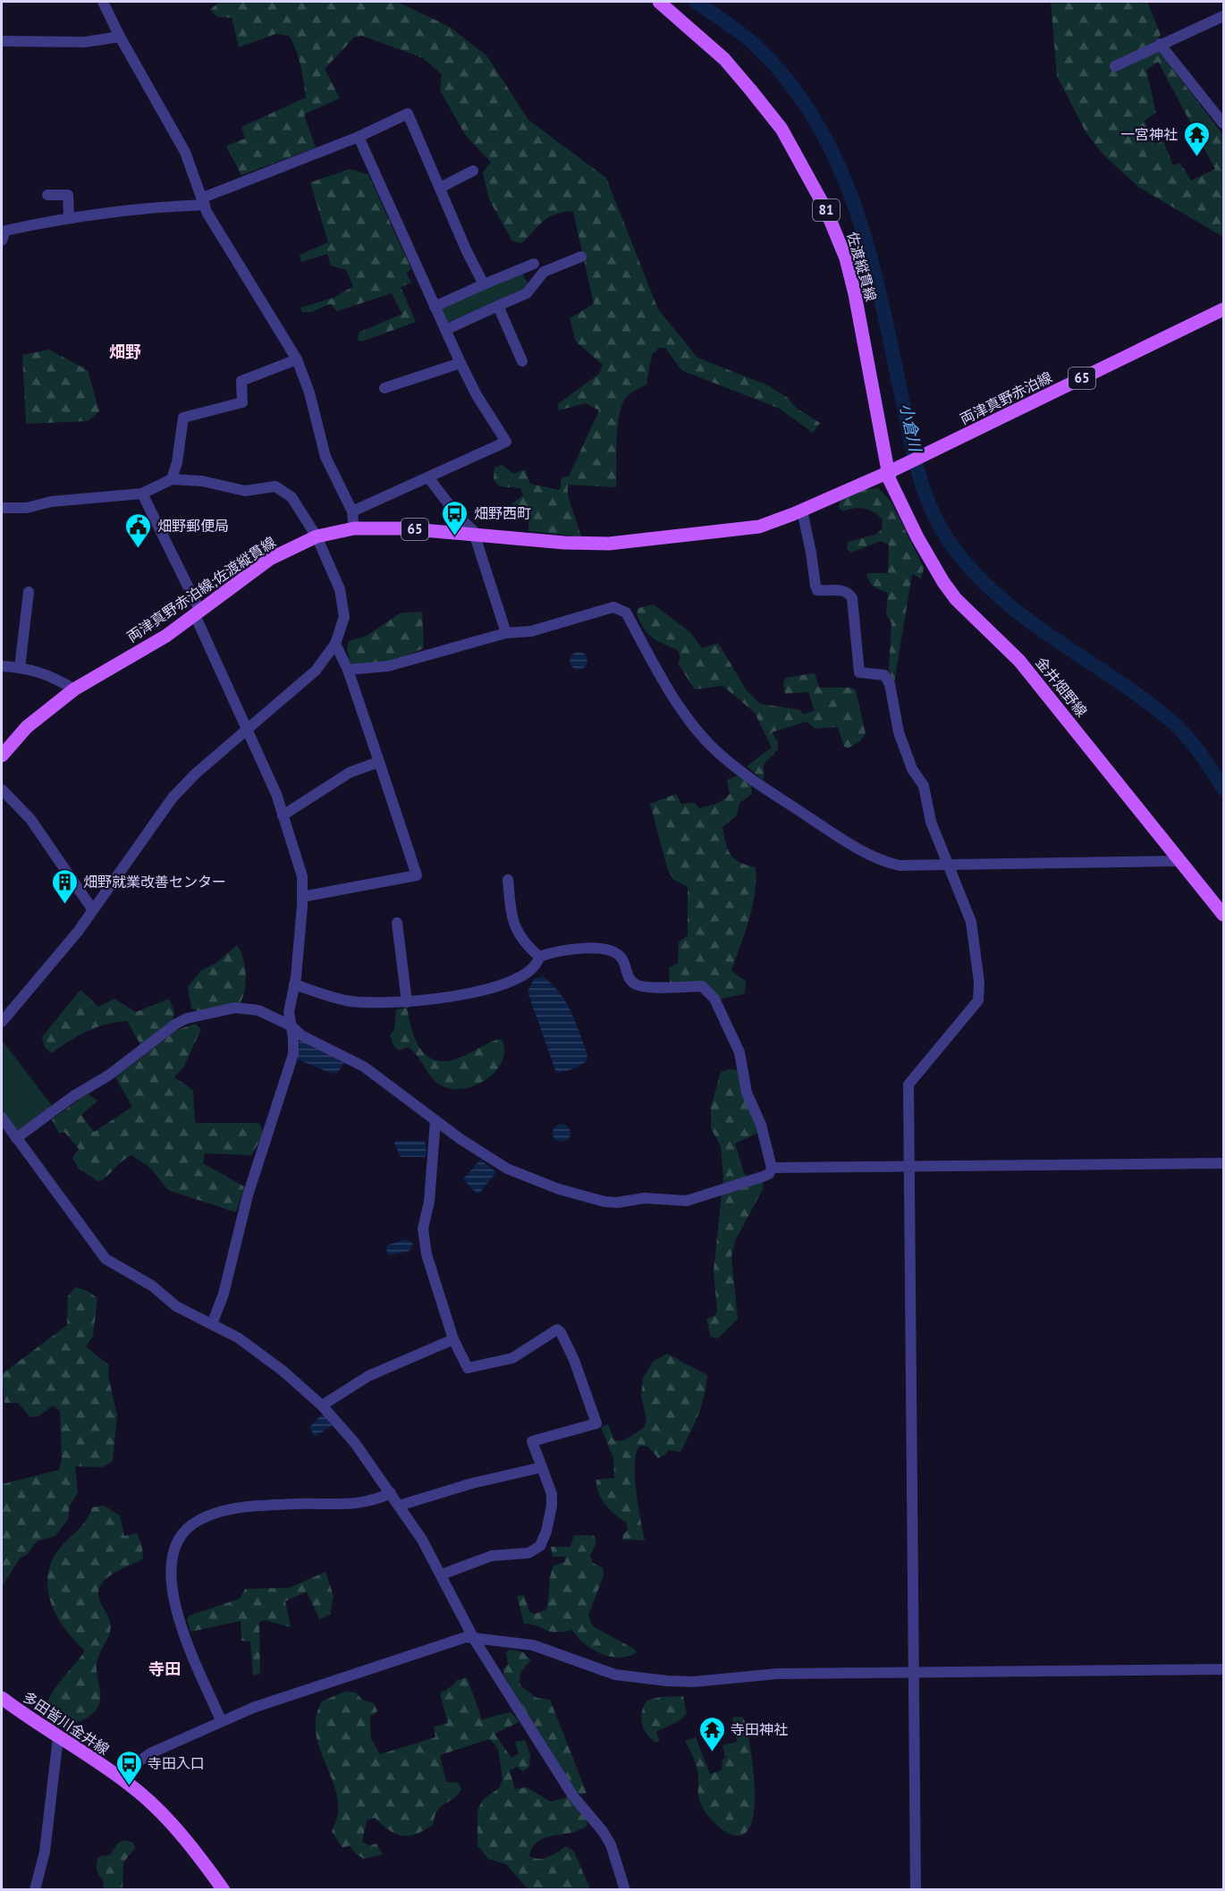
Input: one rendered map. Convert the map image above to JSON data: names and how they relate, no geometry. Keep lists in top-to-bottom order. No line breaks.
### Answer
{"streets":{"main road":["81","佐渡縦貫線","65","両津真野赤泊線","両津真野赤泊線;佐渡縦貫線","金井畑野線","多田皆川金井線"]},"crossings":[["佐渡縦貫線","両津真野赤泊線"],["佐渡縦貫線","両津真野赤泊線;佐渡縦貫線"],["佐渡縦貫線","金井畑野線"],["両津真野赤泊線","両津真野赤泊線;佐渡縦貫線"],["両津真野赤泊線","金井畑野線"],["両津真野赤泊線;佐渡縦貫線","金井畑野線"]],"districts":["畑野","寺田"],"water":["小倉川"],"places":{"temple":["一宮神社","寺田神社"],"bus stop":["畑野西町","寺田入口"],"public building":["畑野郵便局"],"building":["畑野就業改善センター"]}}
